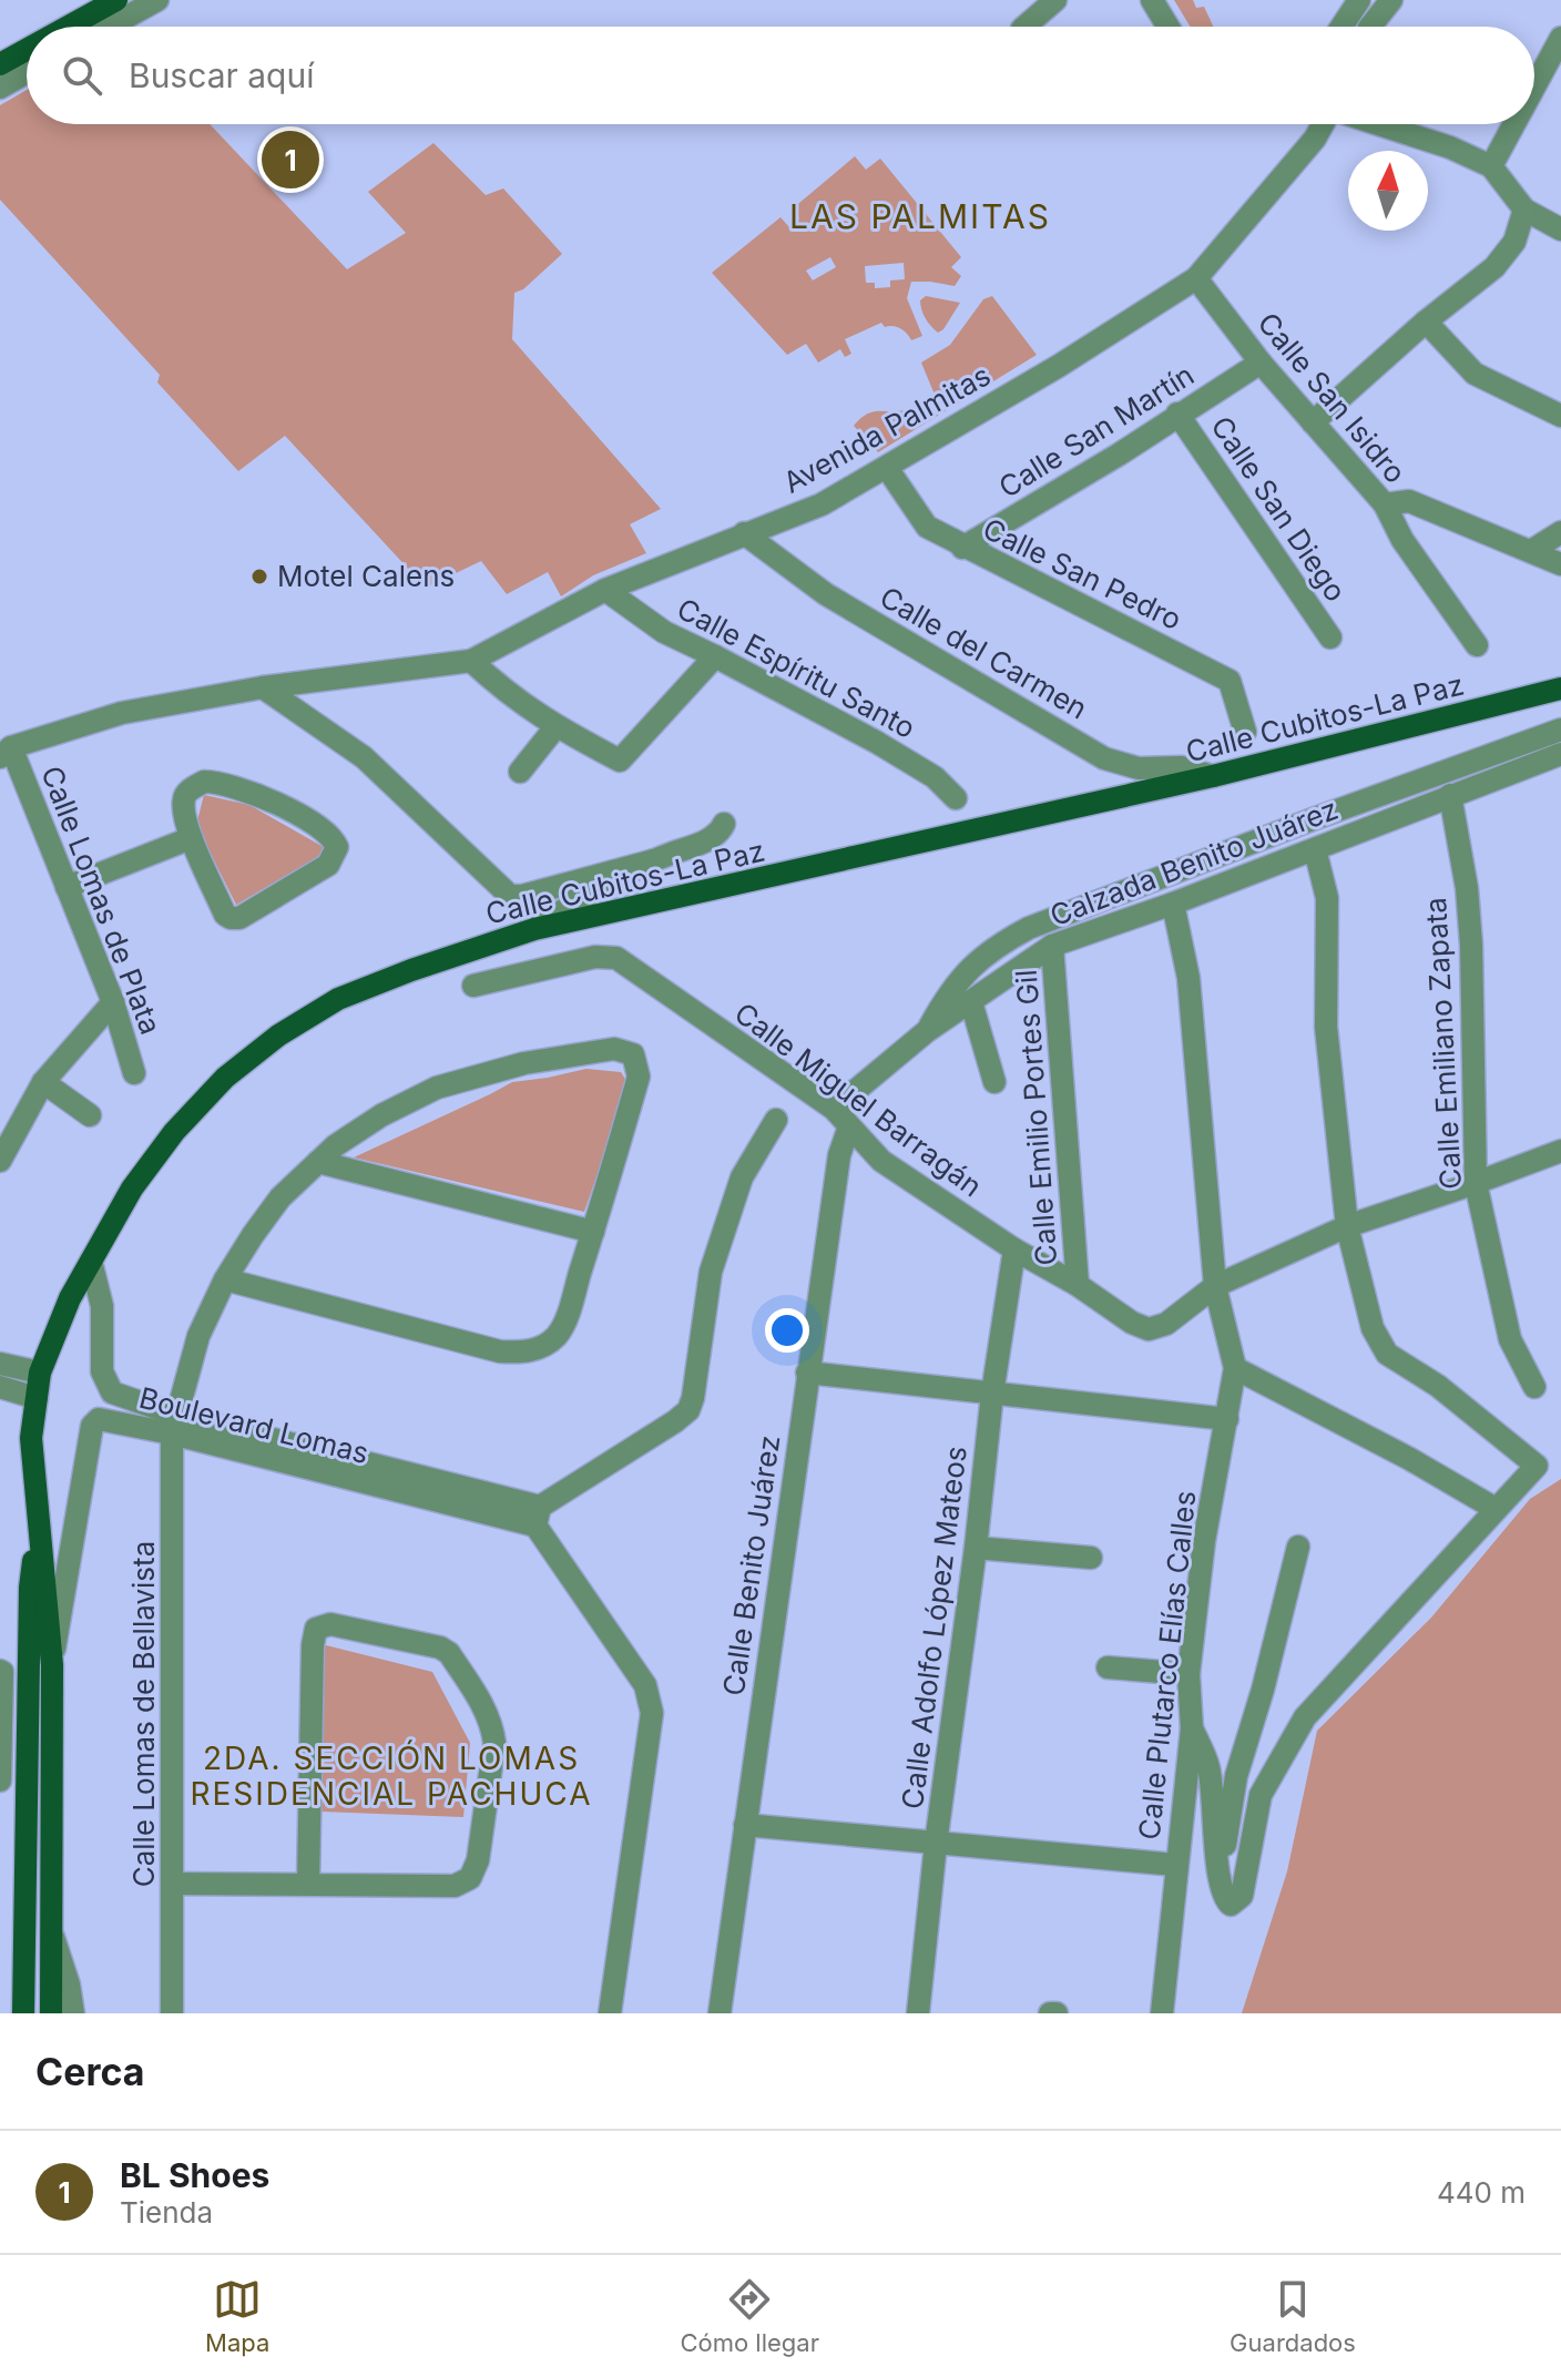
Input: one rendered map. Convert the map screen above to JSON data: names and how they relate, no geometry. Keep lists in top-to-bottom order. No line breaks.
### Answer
{"streets":{"main road":["Calle Cubitos-La Paz"],"street":["Calle San Isidro","Avenida Palmitas","Calle San Martín","Calle San Diego","Calle San Pedro","Calle del Carmen","Calle Espíritu Santo","Calzada Benito Juárez","Calle Lomas de Plata","Calle Emiliano Zapata","Calle Miguel Barragán","Calle Emilio Portes Gil","Boulevard Lomas","Calle Benito Juárez","Calle Adolfo López Mateos","Calle Plutarco Elías Calles","Calle Lomas de Bellavista"]},"crossings":[["Calle San Isidro","Avenida Palmitas"],["Calle San Isidro","Calle San Martín"],["Avenida Palmitas","Calle San Pedro"],["Avenida Palmitas","Calle del Carmen"],["Avenida Palmitas","Calle Espíritu Santo"],["Avenida Palmitas","Calle Lomas de Plata"],["Calle San Martín","Calle San Diego"],["Calle San Martín","Calle San Pedro"],["Calle del Carmen","Calle Cubitos-La Paz"],["Calle Cubitos-La Paz","Boulevard Lomas"],["Calzada Benito Juárez","Calle Emiliano Zapata"],["Calzada Benito Juárez","Calle Miguel Barragán"],["Calzada Benito Juárez","Calle Emilio Portes Gil"],["Calzada Benito Juárez","Calle Plutarco Elías Calles"],["Calle Miguel Barragán","Calle Emilio Portes Gil"],["Calle Miguel Barragán","Calle Benito Juárez"],["Calle Miguel Barragán","Calle Adolfo López Mateos"],["Calle Miguel Barragán","Calle Plutarco Elías Calles"],["Boulevard Lomas","Calle Lomas de Bellavista"]],"districts":["LAS PALMITAS","2DA. SECCIÓN LOMAS RESIDENCIAL PACHUCA"],"places":["Motel Calens"],"north":"top","page":{"search":"Buscar aquí","pins":"1","heading":"Cerca","list":[{"mark":"1","name":"BL Shoes","note":"Tienda","value":"440 m"}],"nav":["Mapa","Cómo llegar","Guardados"]}}
